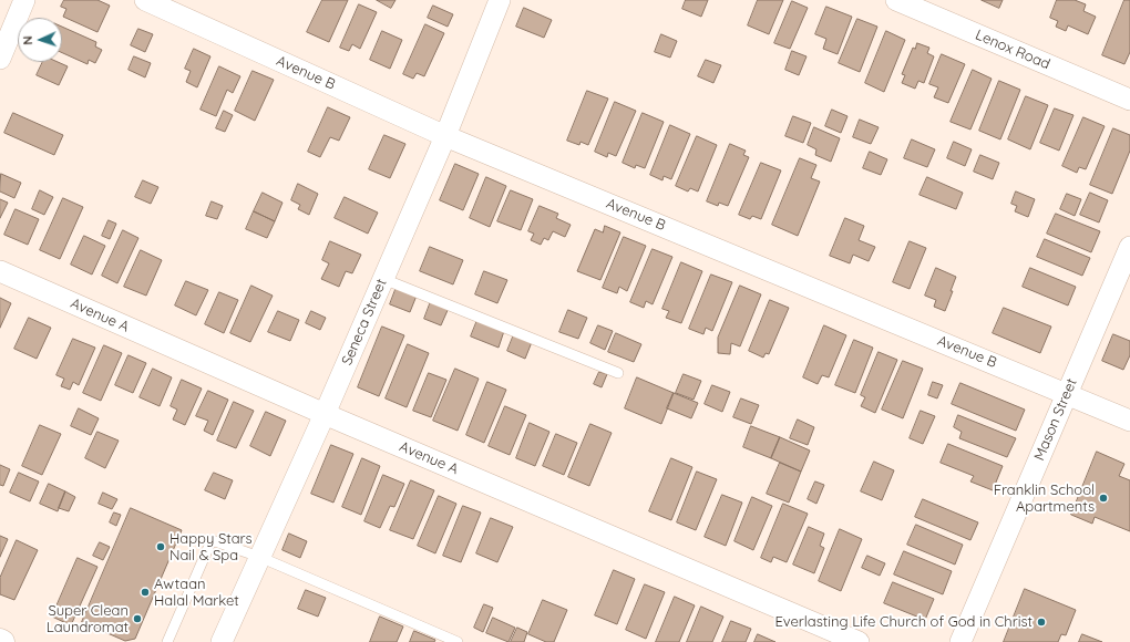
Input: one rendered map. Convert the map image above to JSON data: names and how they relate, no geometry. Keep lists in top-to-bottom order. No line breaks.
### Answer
{"streets":{"street":["Lenox Road","Avenue B","Avenue A","Seneca Street","Mason Street"]},"crossings":[["Avenue B","Seneca Street"],["Avenue B","Mason Street"],["Avenue A","Seneca Street"]],"places":["Franklin School Apartments","Happy Stars Nail & Spa","Awtaan Halal Market","Super Clean Laundromat","Everlasting Life Church of God in Christ"],"north":"left"}
